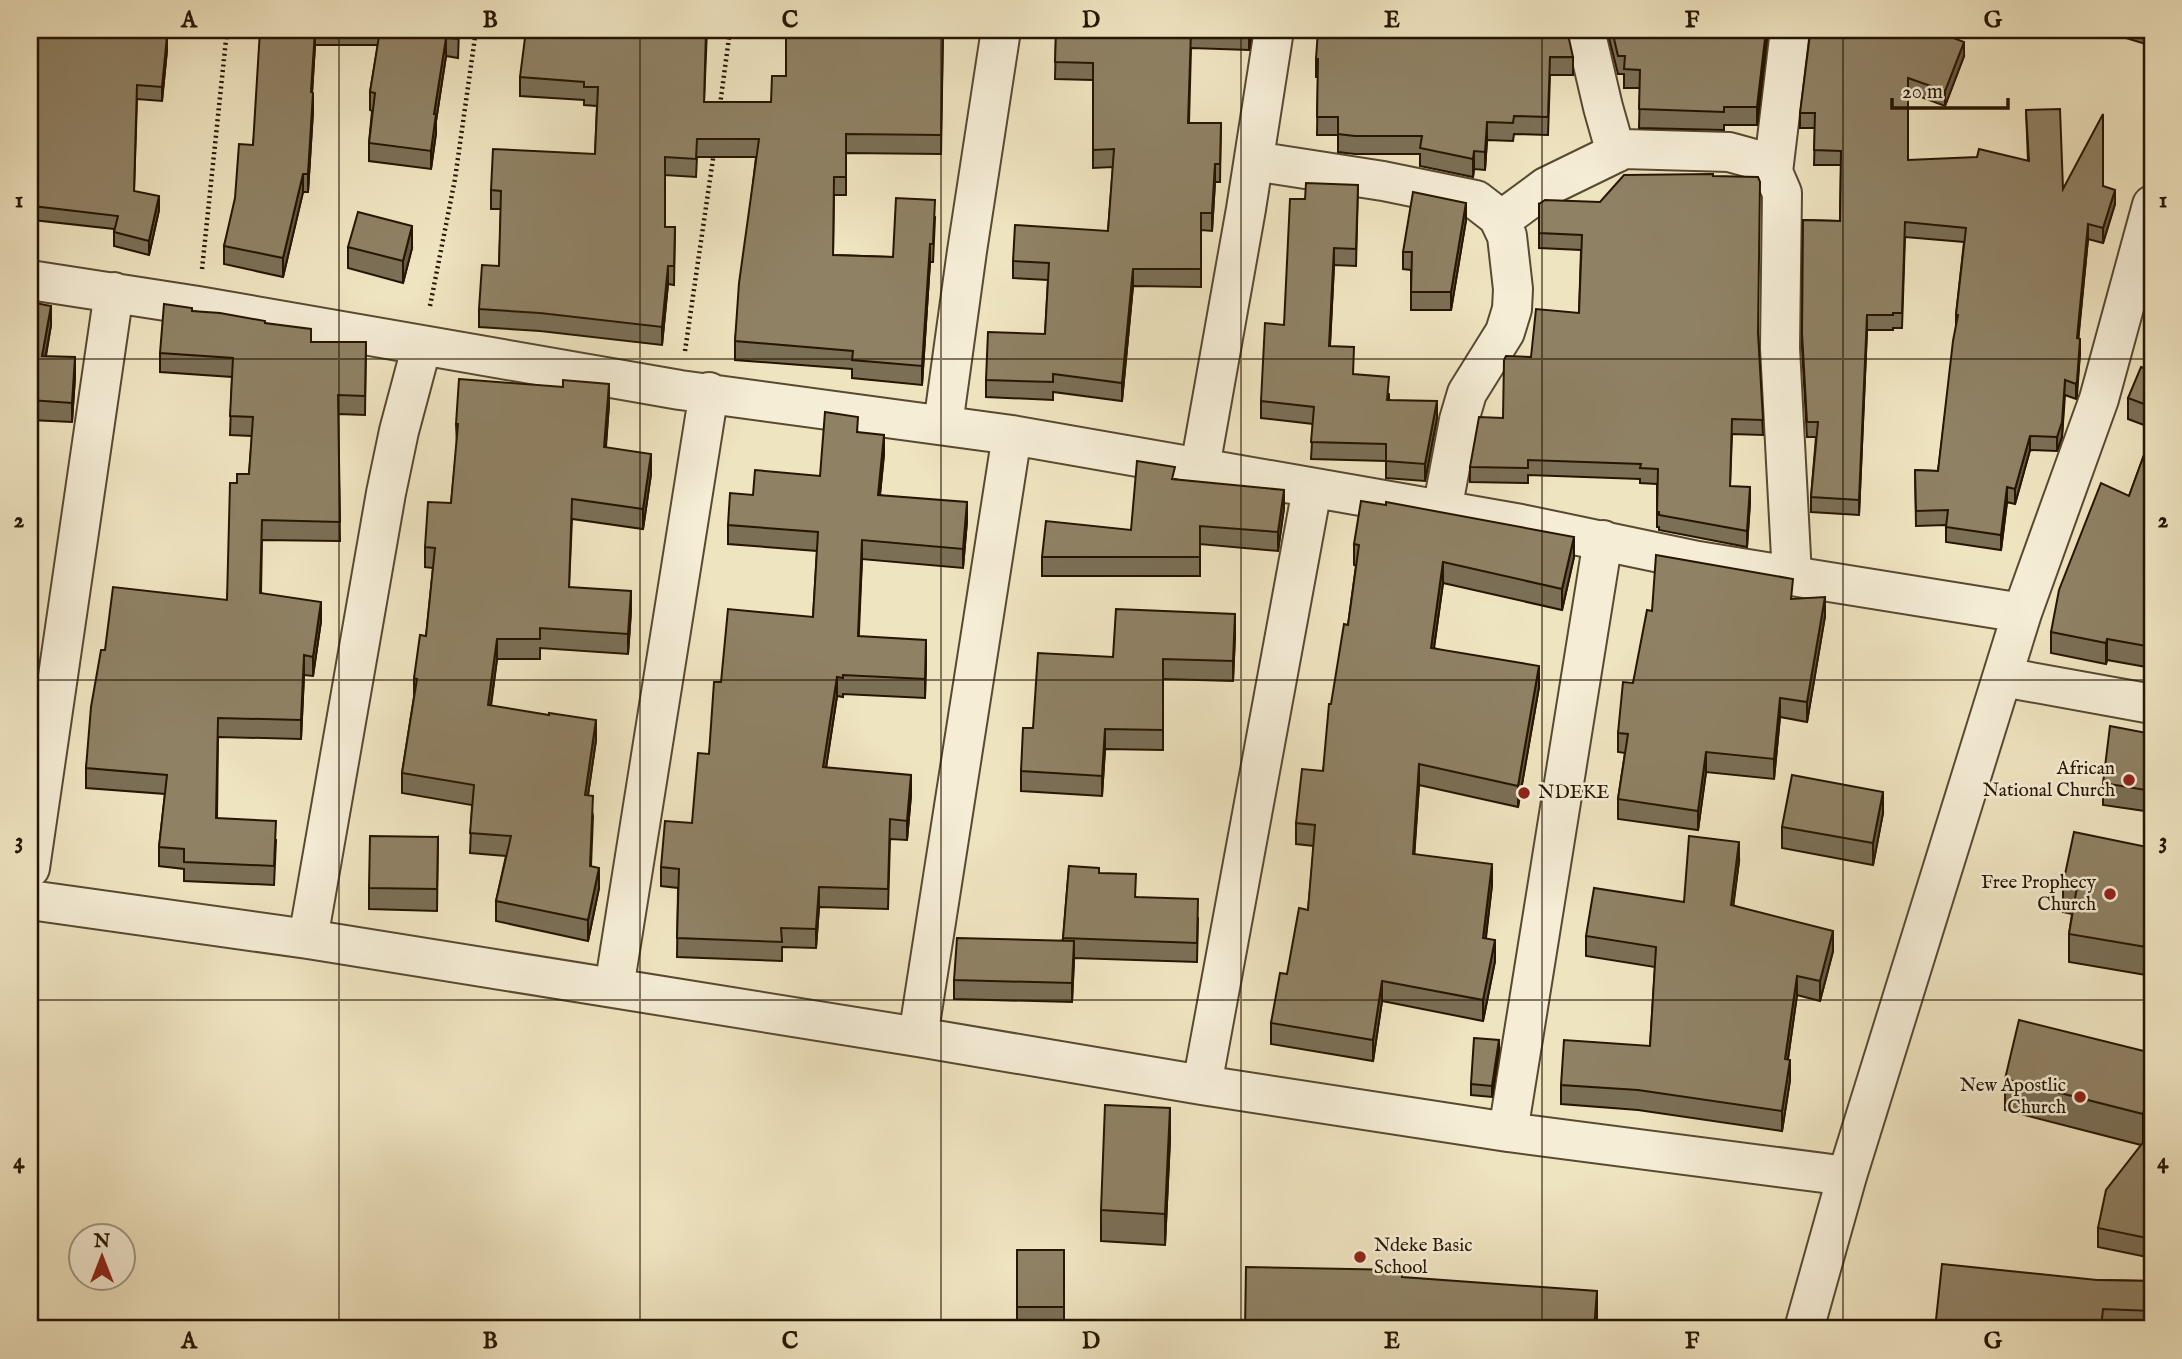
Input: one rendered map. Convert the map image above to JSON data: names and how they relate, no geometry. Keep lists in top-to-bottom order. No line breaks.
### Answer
{"places":["African National Church","NDEKE","Free Prophecy Church","New Apostlic Church","Ndeke Basic School"],"scale_bar":"20 m","north":"top","grid":{"columns":["A","B","C","D","E","F","G"],"rows":["1","2","3","4"]}}
